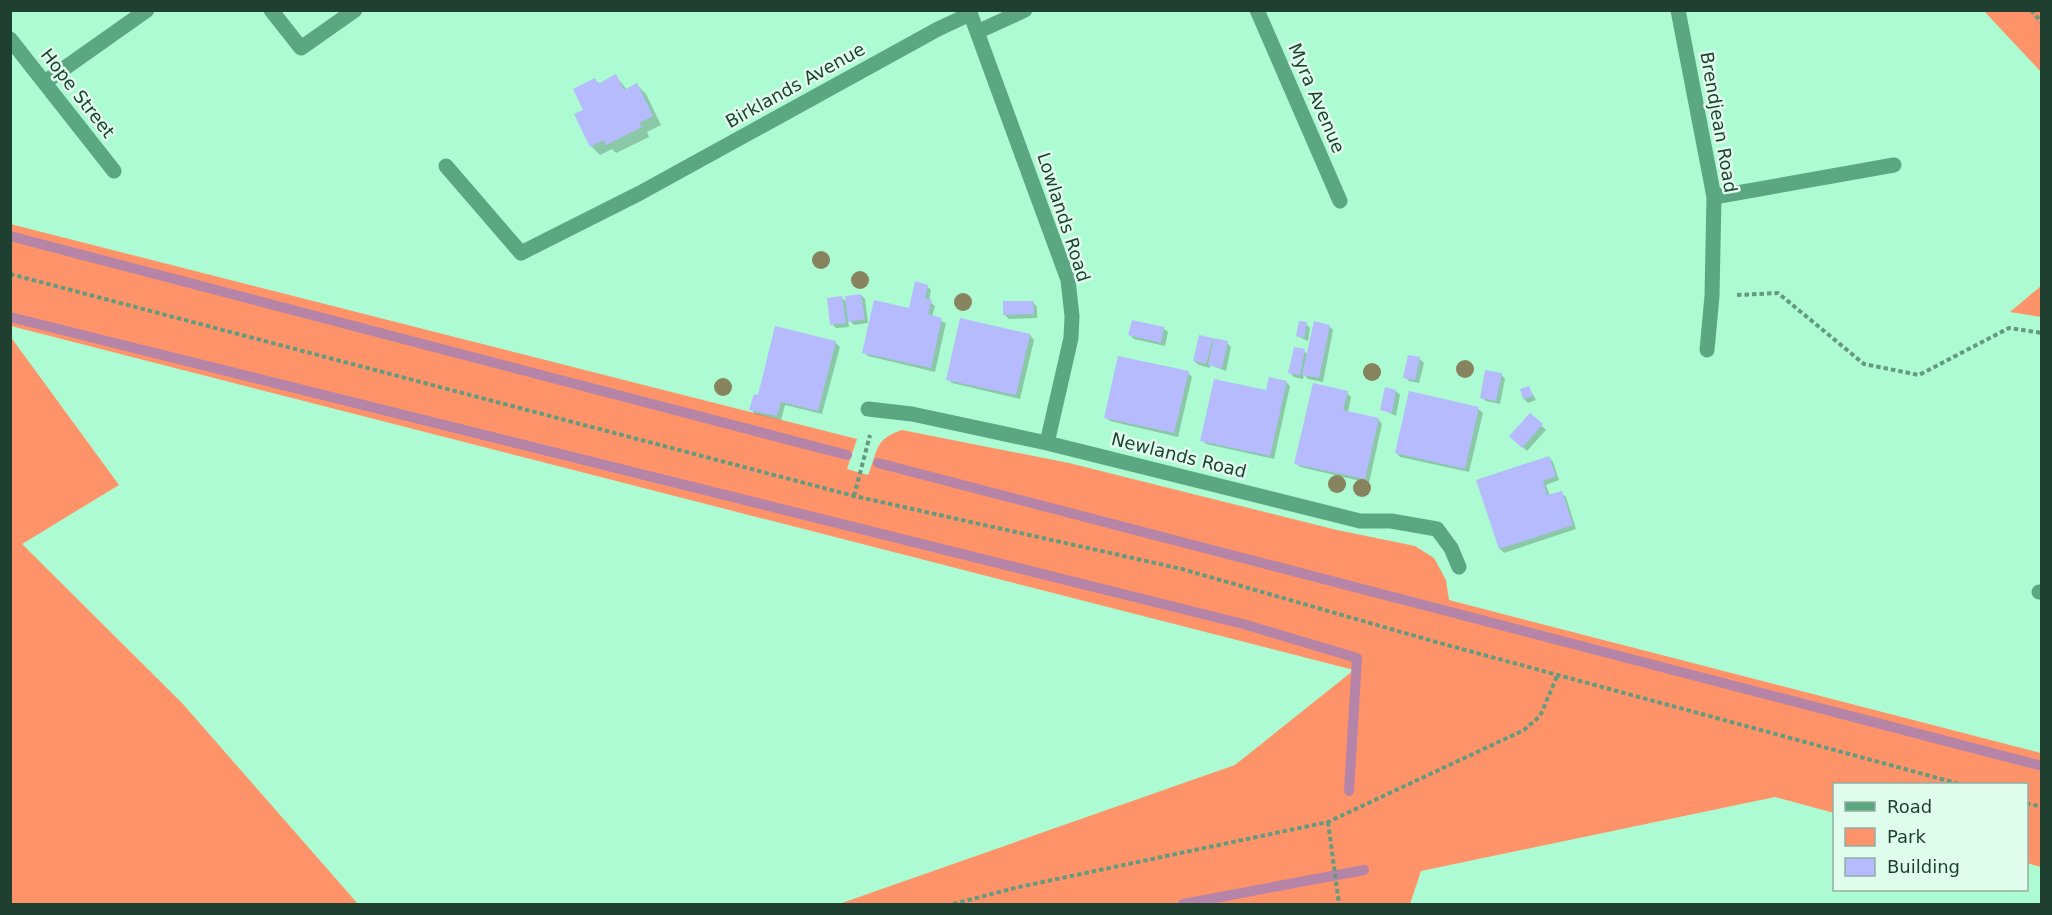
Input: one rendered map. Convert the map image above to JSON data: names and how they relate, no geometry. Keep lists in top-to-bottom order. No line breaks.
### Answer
{"streets":{"street":["Birklands Avenue","Hope Street","Myra Avenue","Brendjean Road","Lowlands Road","Newlands Road"]},"crossings":[["Birklands Avenue","Lowlands Road"],["Lowlands Road","Newlands Road"]],"legend":["Road","Park","Building"]}
